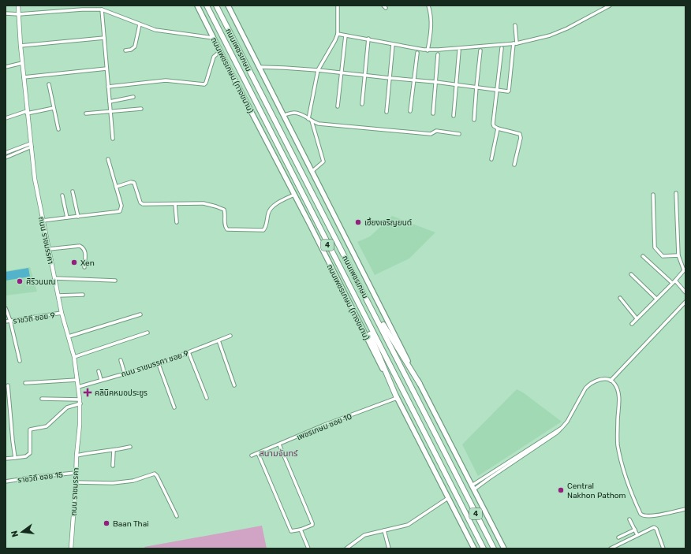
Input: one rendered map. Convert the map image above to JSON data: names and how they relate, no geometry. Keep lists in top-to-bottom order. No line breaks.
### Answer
{"streets":{"highway":["ถนนเพชรเกษม","4"],"main road":["ถนนเพชรเกษม (ทางขนาน)"],"street":["ถนน ราชมรรคา","ราชวิถี ซอย 9","ถนน ราชมรรคา ซอย 9","เพชรเกษม ซอย 10","ราชวิถี ซอย 15"]},"crossings":[["ถนนเพชรเกษม (ทางขนาน)","เพชรเกษม ซอย 10"],["ถนน ราชมรรคา","ราชวิถี ซอย 9"],["ถนน ราชมรรคา","ถนน ราชมรรคา ซอย 9"],["ถนน ราชมรรคา","ราชวิถี ซอย 15"]],"districts":["สนามจันทร์"],"places":{"other":["เฮี้ยงเจริญยนต์","Xen","ศิริวนนณ","Central Nakhon Pathom","Baan Thai"],"health":["คลินิคหมอประยูร"]},"north":"left"}
